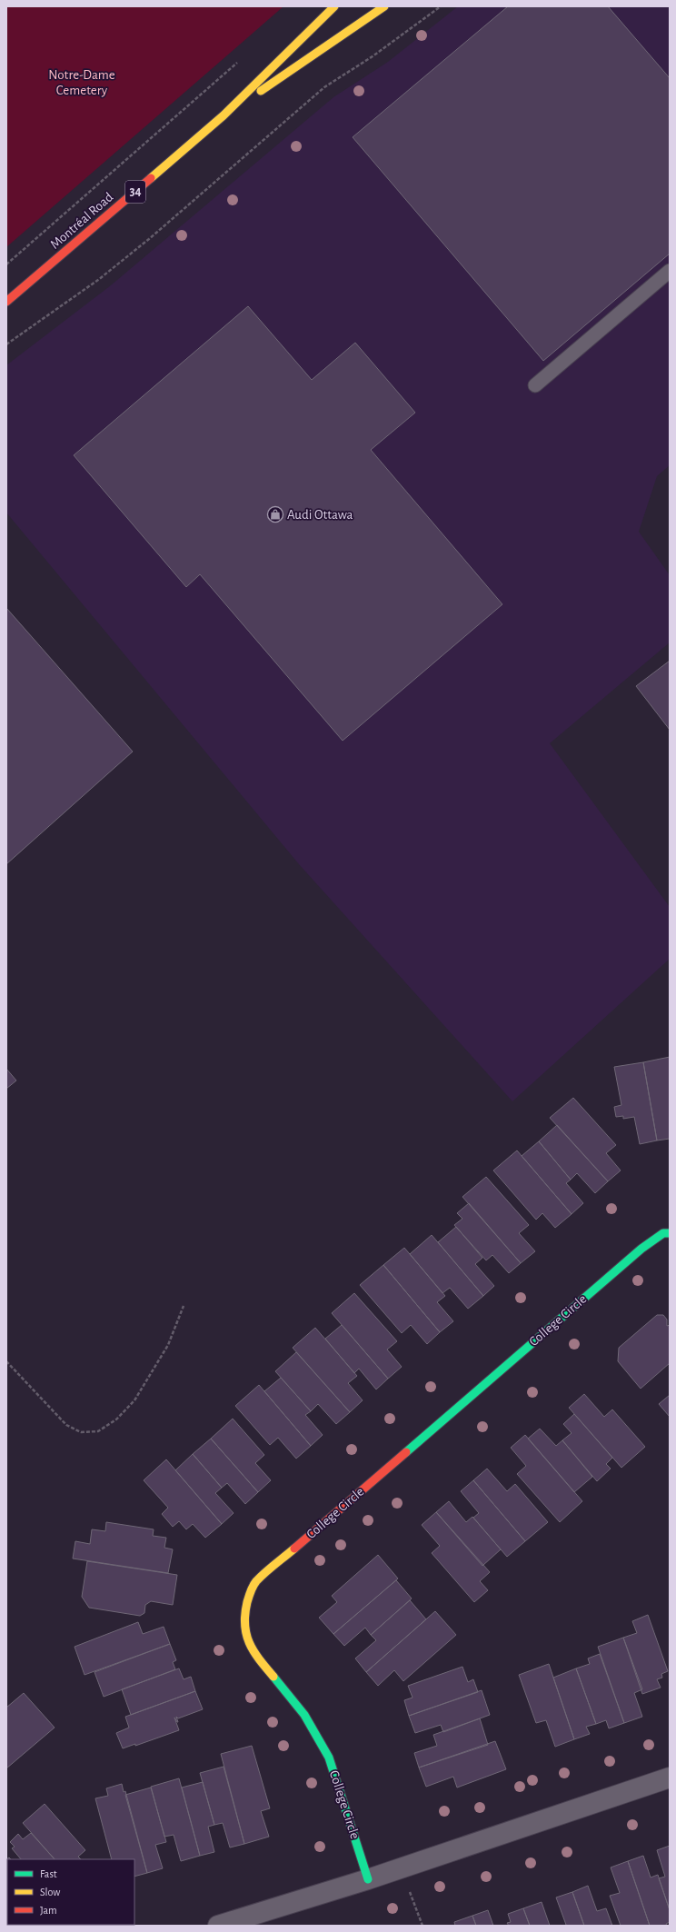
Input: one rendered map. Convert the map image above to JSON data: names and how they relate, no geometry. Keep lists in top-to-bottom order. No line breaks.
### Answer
{"streets":{"street":["34","Montréal Road","College Circle"]},"parks":["Notre-Dame Cemetery"],"places":{"shop":["Audi Ottawa"]},"legend":["Fast","Slow","Jam"]}
